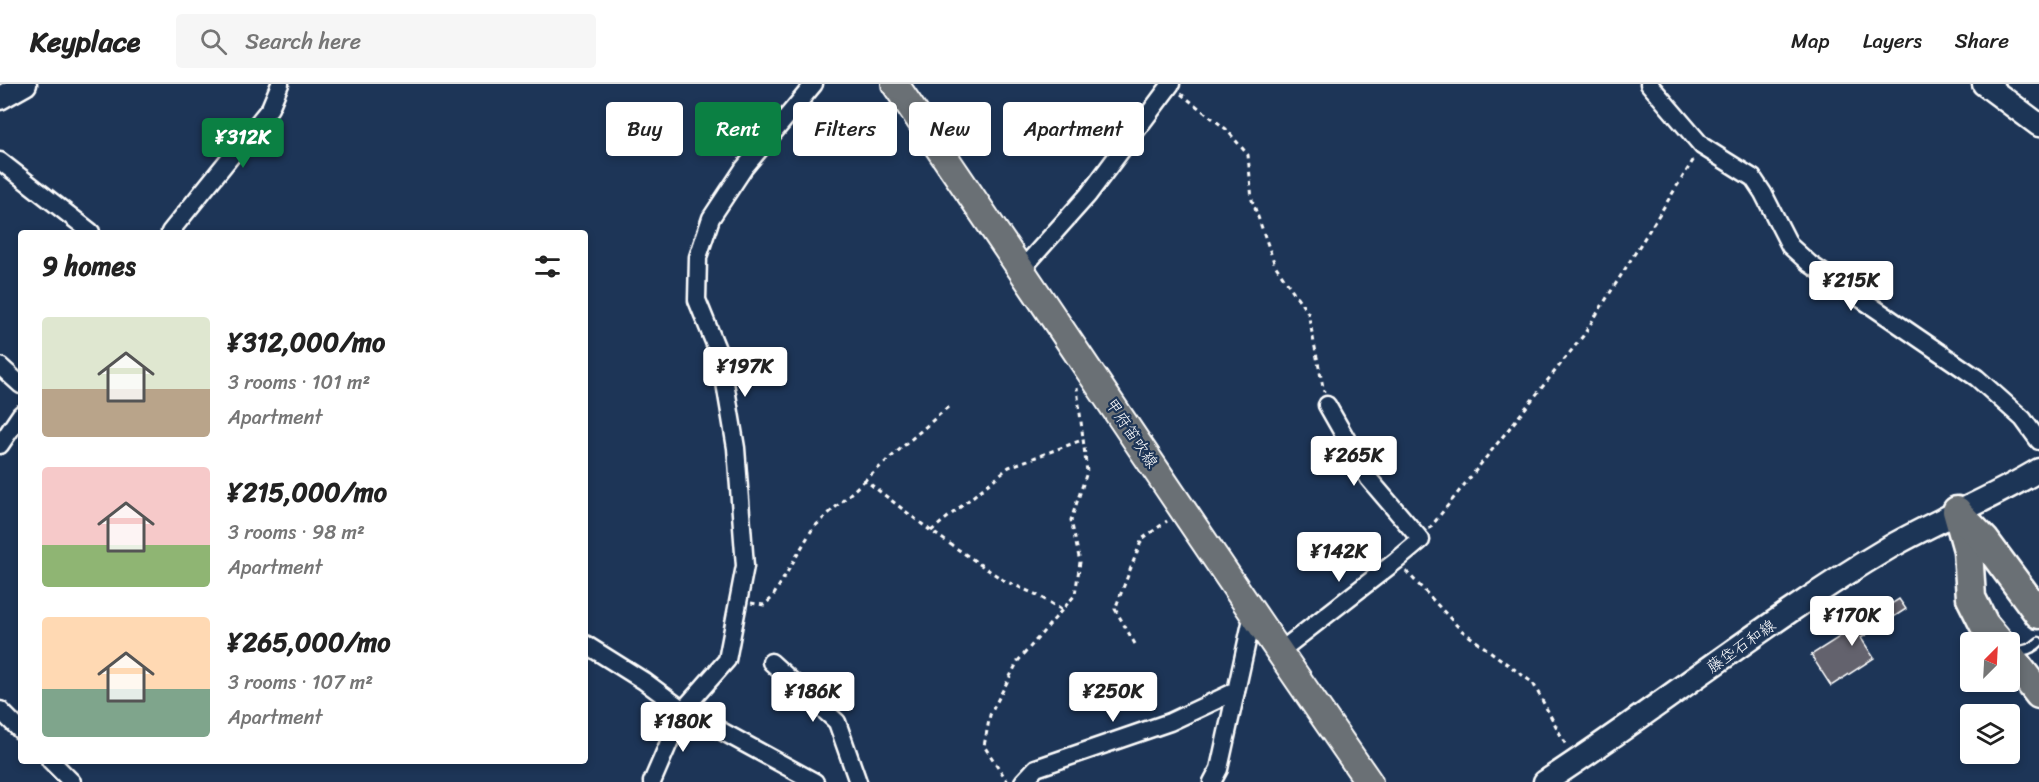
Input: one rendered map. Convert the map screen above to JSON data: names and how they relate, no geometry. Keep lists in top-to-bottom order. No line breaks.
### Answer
{"streets":{"main road":["甲府笛吹線","藤垈石和線"]},"north":"top right","page":{"header":"Keyplace","search":"Search here","nav":["Map","Layers","Share"],"chip":["Buy","Rent","Filters","New","Apartment"],"price":["¥312K","¥215K","¥197K","¥265K","¥142K","¥170K","¥186K","¥250K","¥180K"],"heading":"9 homes","list":[{"name":"¥312,000/mo","note":"3 rooms · 101 m² · Apartment"},{"name":"¥215,000/mo","note":"3 rooms · 98 m² · Apartment"},{"name":"¥265,000/mo","note":"3 rooms · 107 m² · Apartment"}]}}
